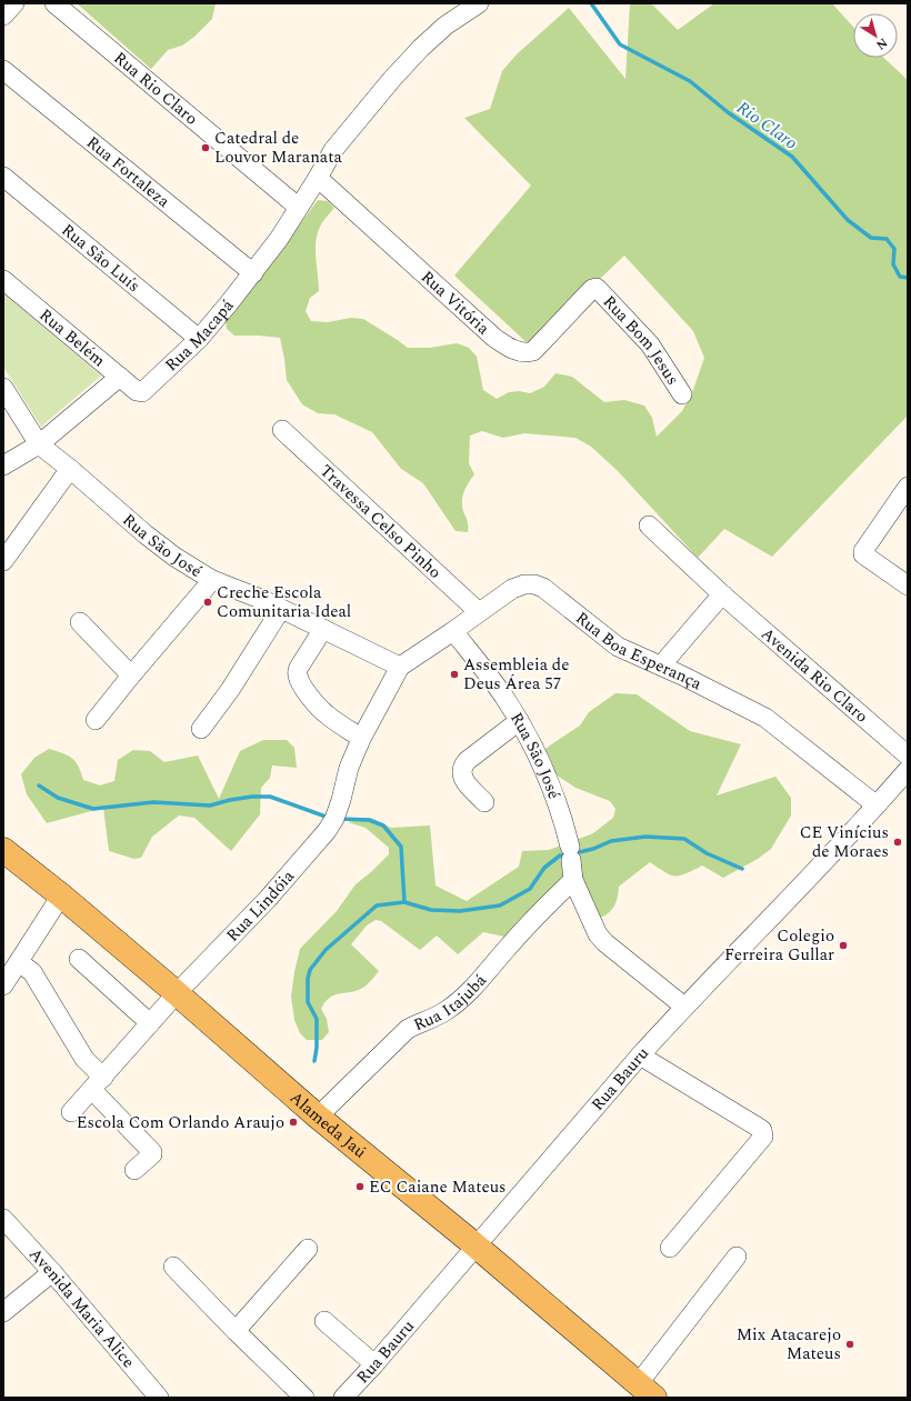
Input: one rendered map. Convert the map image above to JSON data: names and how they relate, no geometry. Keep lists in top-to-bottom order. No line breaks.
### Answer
{"streets":{"main road":["Alameda Jaú"],"street":["Rua Rio Claro","Rua Fortaleza","Rua São Luís","Rua Vitória","Rua Macapá","Rua Belém","Rua Bom Jesus","Travessa Celso Pinho","Rua São José","Rua Boa Esperança","Avenida Rio Claro","Rua Lindóia","Rua Itajubá","Rua Bauru","Avenida Maria Alice"]},"crossings":[["Rua Fortaleza","Rua Macapá"],["Rua São Luís","Rua Macapá"],["Rua Vitória","Rua Bom Jesus"],["Rua Macapá","Rua Belém"],["Travessa Celso Pinho","Rua Boa Esperança"],["Rua São José","Rua Boa Esperança"],["Rua São José","Rua Lindóia"],["Rua São José","Rua Itajubá"],["Rua São José","Rua Bauru"],["Rua Boa Esperança","Rua Lindóia"],["Rua Boa Esperança","Rua Bauru"],["Rua Lindóia","Alameda Jaú"],["Rua Itajubá","Alameda Jaú"],["Rua Bauru","Alameda Jaú"]],"water":["Rio Claro"],"places":["Catedral de Louvor Maranata","Creche Escola Comunitaria Ideal","Assembleia de Deus Área 57","CE Vinícius de Moraes","Colegio Ferreira Gullar","Escola Com Orlando Araujo","EC Caiane Mateus","Mix Atacarejo Mateus"],"north":"bottom right"}
